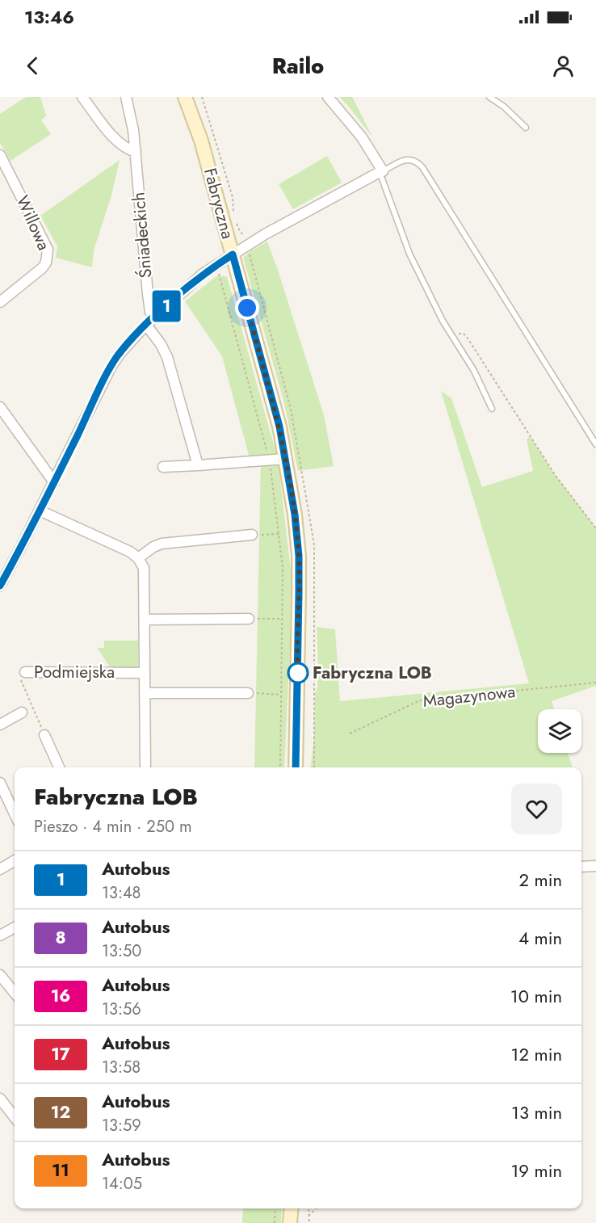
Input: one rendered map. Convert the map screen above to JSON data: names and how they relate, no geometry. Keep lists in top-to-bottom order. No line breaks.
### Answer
{"streets":{"street":["Fabryczna","Willowa","Śniadeckich","Podmiejska"],"path":["Magazynowa"]},"places":["Fabryczna LOB"],"lines":["bus line 1"],"page":{"status":"13:46","header":"Railo","on_map":"1","heading":["Fabryczna LOB","Pieszo · 4 min · 250 m"],"list":[{"mark":"1","name":"Autobus","note":"13:48","value":"2 min"},{"mark":"8","name":"Autobus","note":"13:50","value":"4 min"},{"mark":"16","name":"Autobus","note":"13:56","value":"10 min"},{"mark":"17","name":"Autobus","note":"13:58","value":"12 min"},{"mark":"12","name":"Autobus","note":"13:59","value":"13 min"},{"mark":"11","name":"Autobus","note":"14:05","value":"19 min"}]}}
